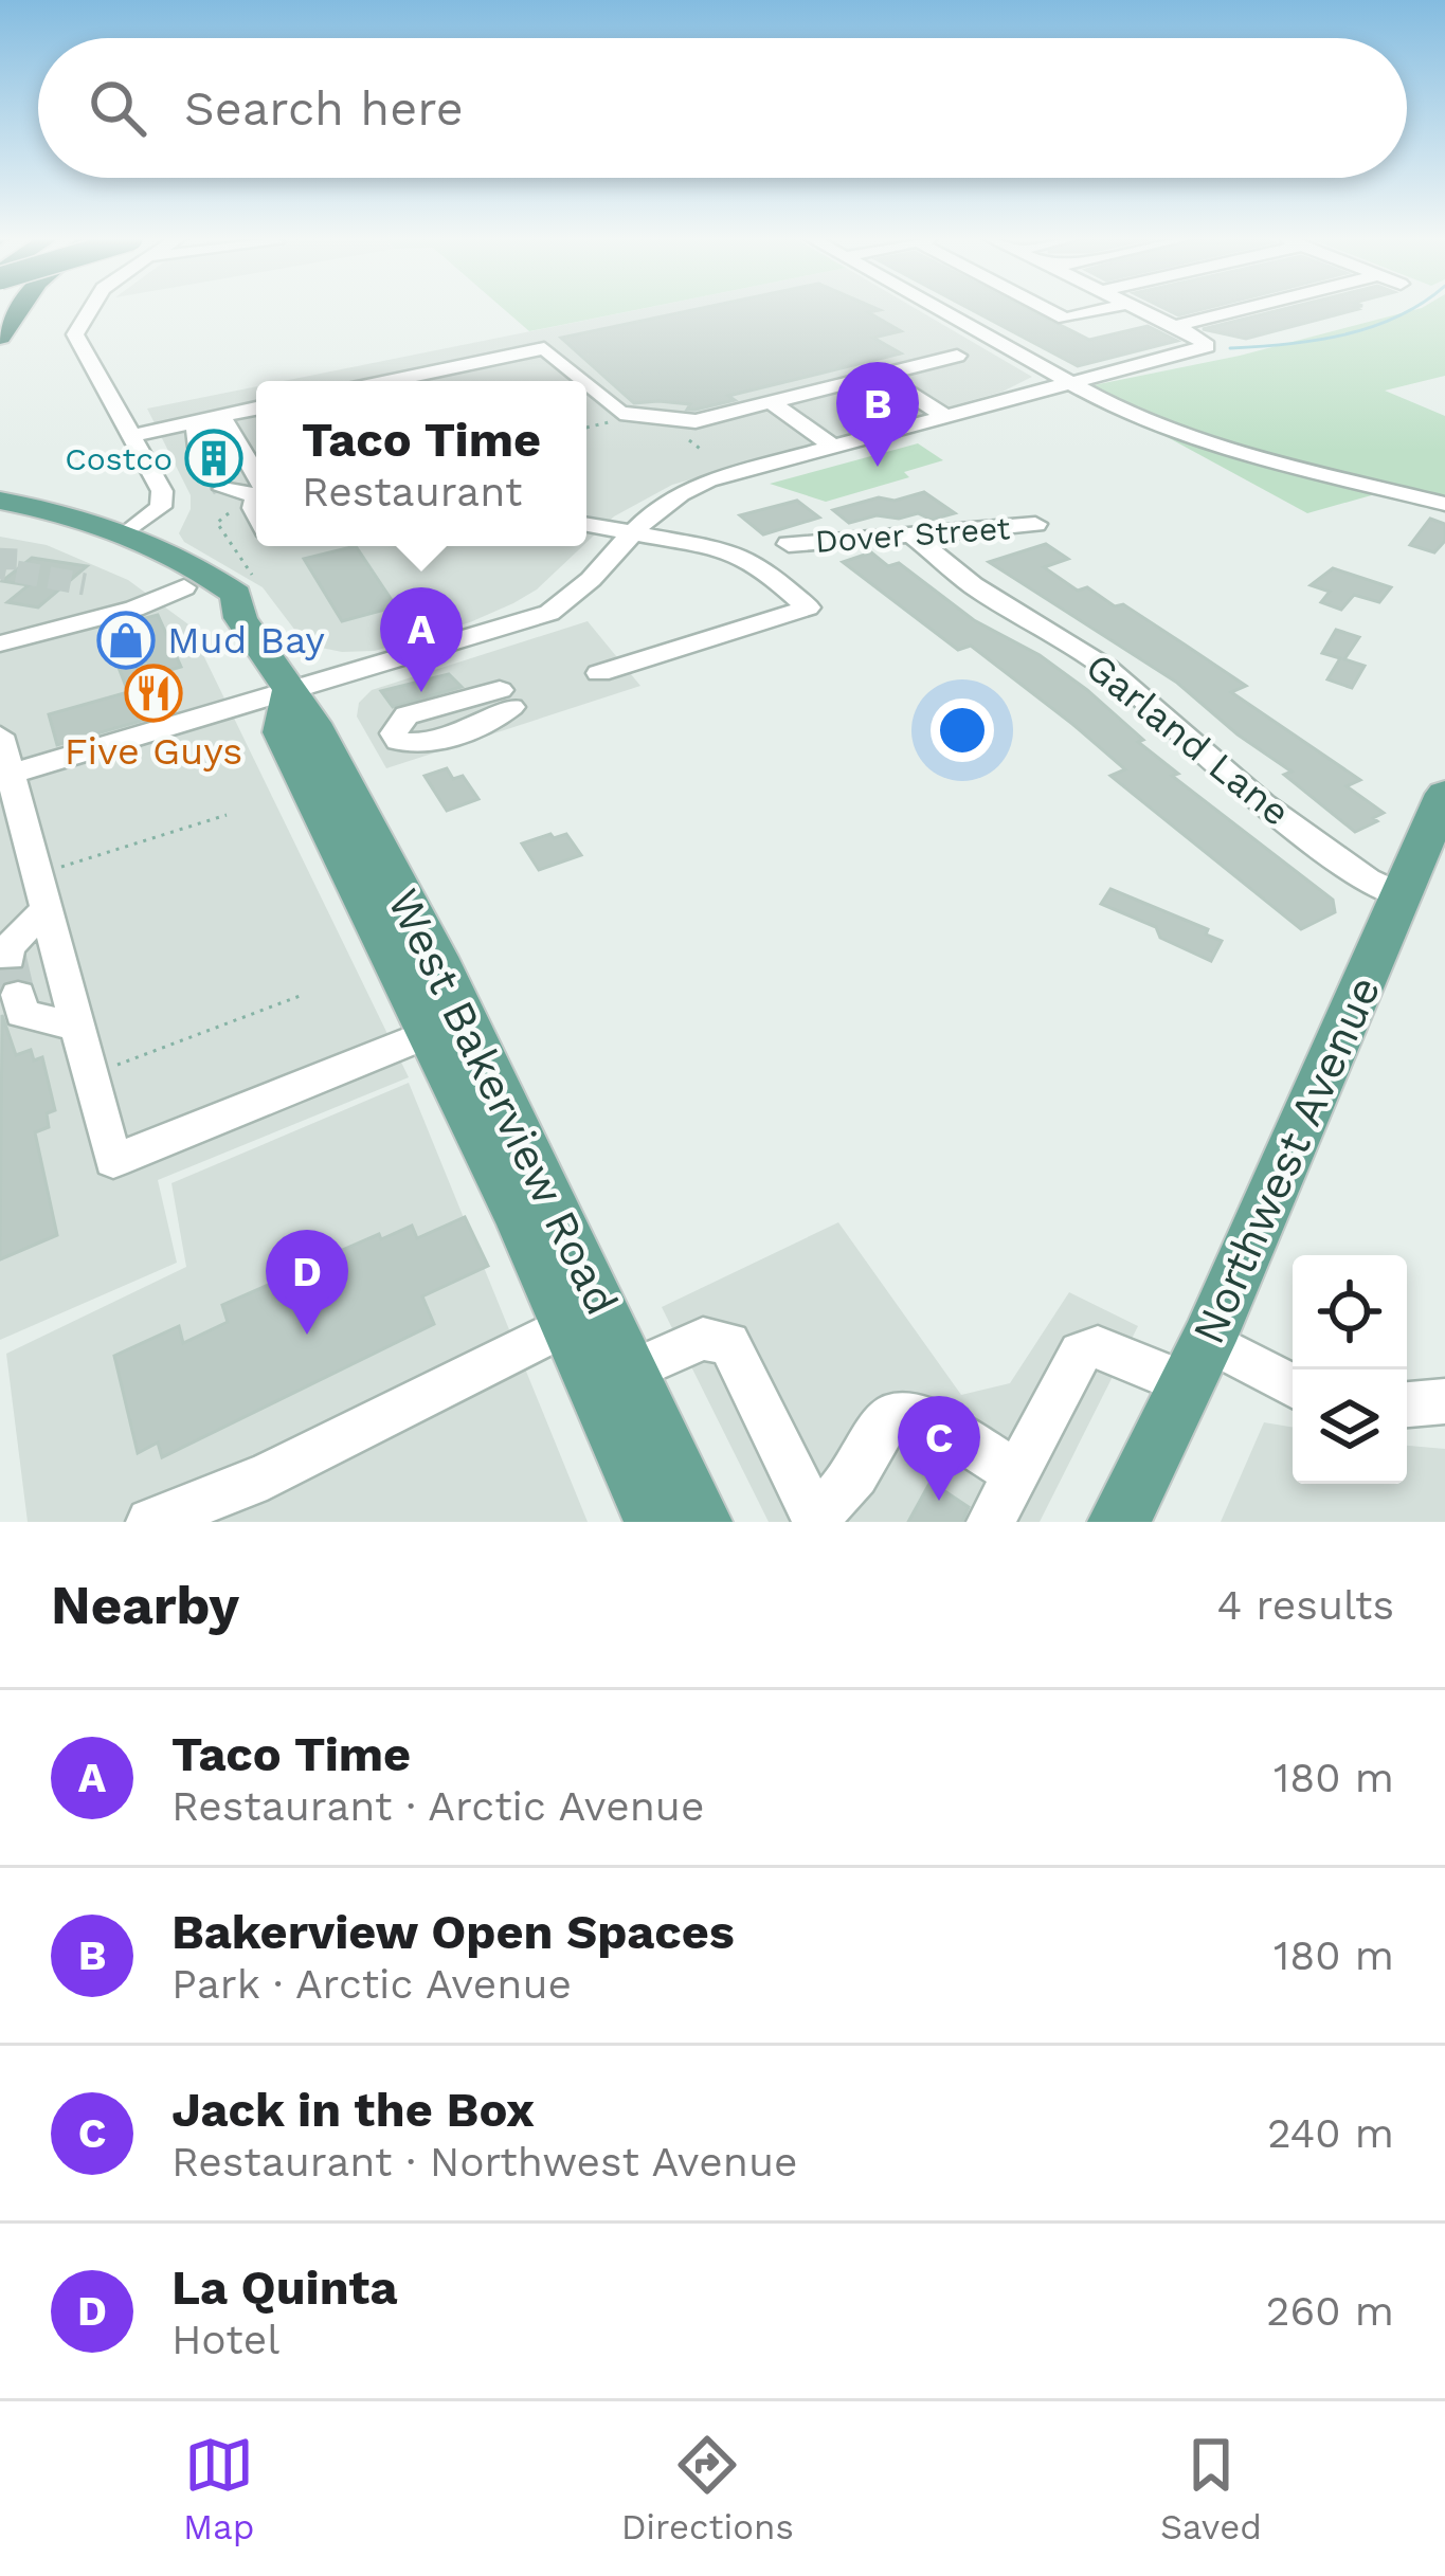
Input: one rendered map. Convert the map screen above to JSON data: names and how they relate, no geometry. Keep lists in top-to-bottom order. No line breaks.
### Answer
{"streets":{"main road":["West Bakerview Road","Northwest Avenue"],"street":["Dover Street","Garland Lane"]},"crossings":[["Dover Street","Garland Lane"],["Garland Lane","Northwest Avenue"]],"places":{"building":["Costco"],"shop":["Mud Bay"],"restaurant":["Five Guys"]},"page":{"search":"Search here","pins":["B","A","D","C"],"popup":["Taco Time","Restaurant"],"heading":["Nearby","4 results"],"list":[{"mark":"A","name":"Taco Time","note":"Restaurant · Arctic Avenue","value":"180 m"},{"mark":"B","name":"Bakerview Open Spaces","note":"Park · Arctic Avenue","value":"180 m"},{"mark":"C","name":"Jack in the Box","note":"Restaurant · Northwest Avenue","value":"240 m"},{"mark":"D","name":"La Quinta","note":"Hotel","value":"260 m"}],"nav":["Map","Directions","Saved"]}}
